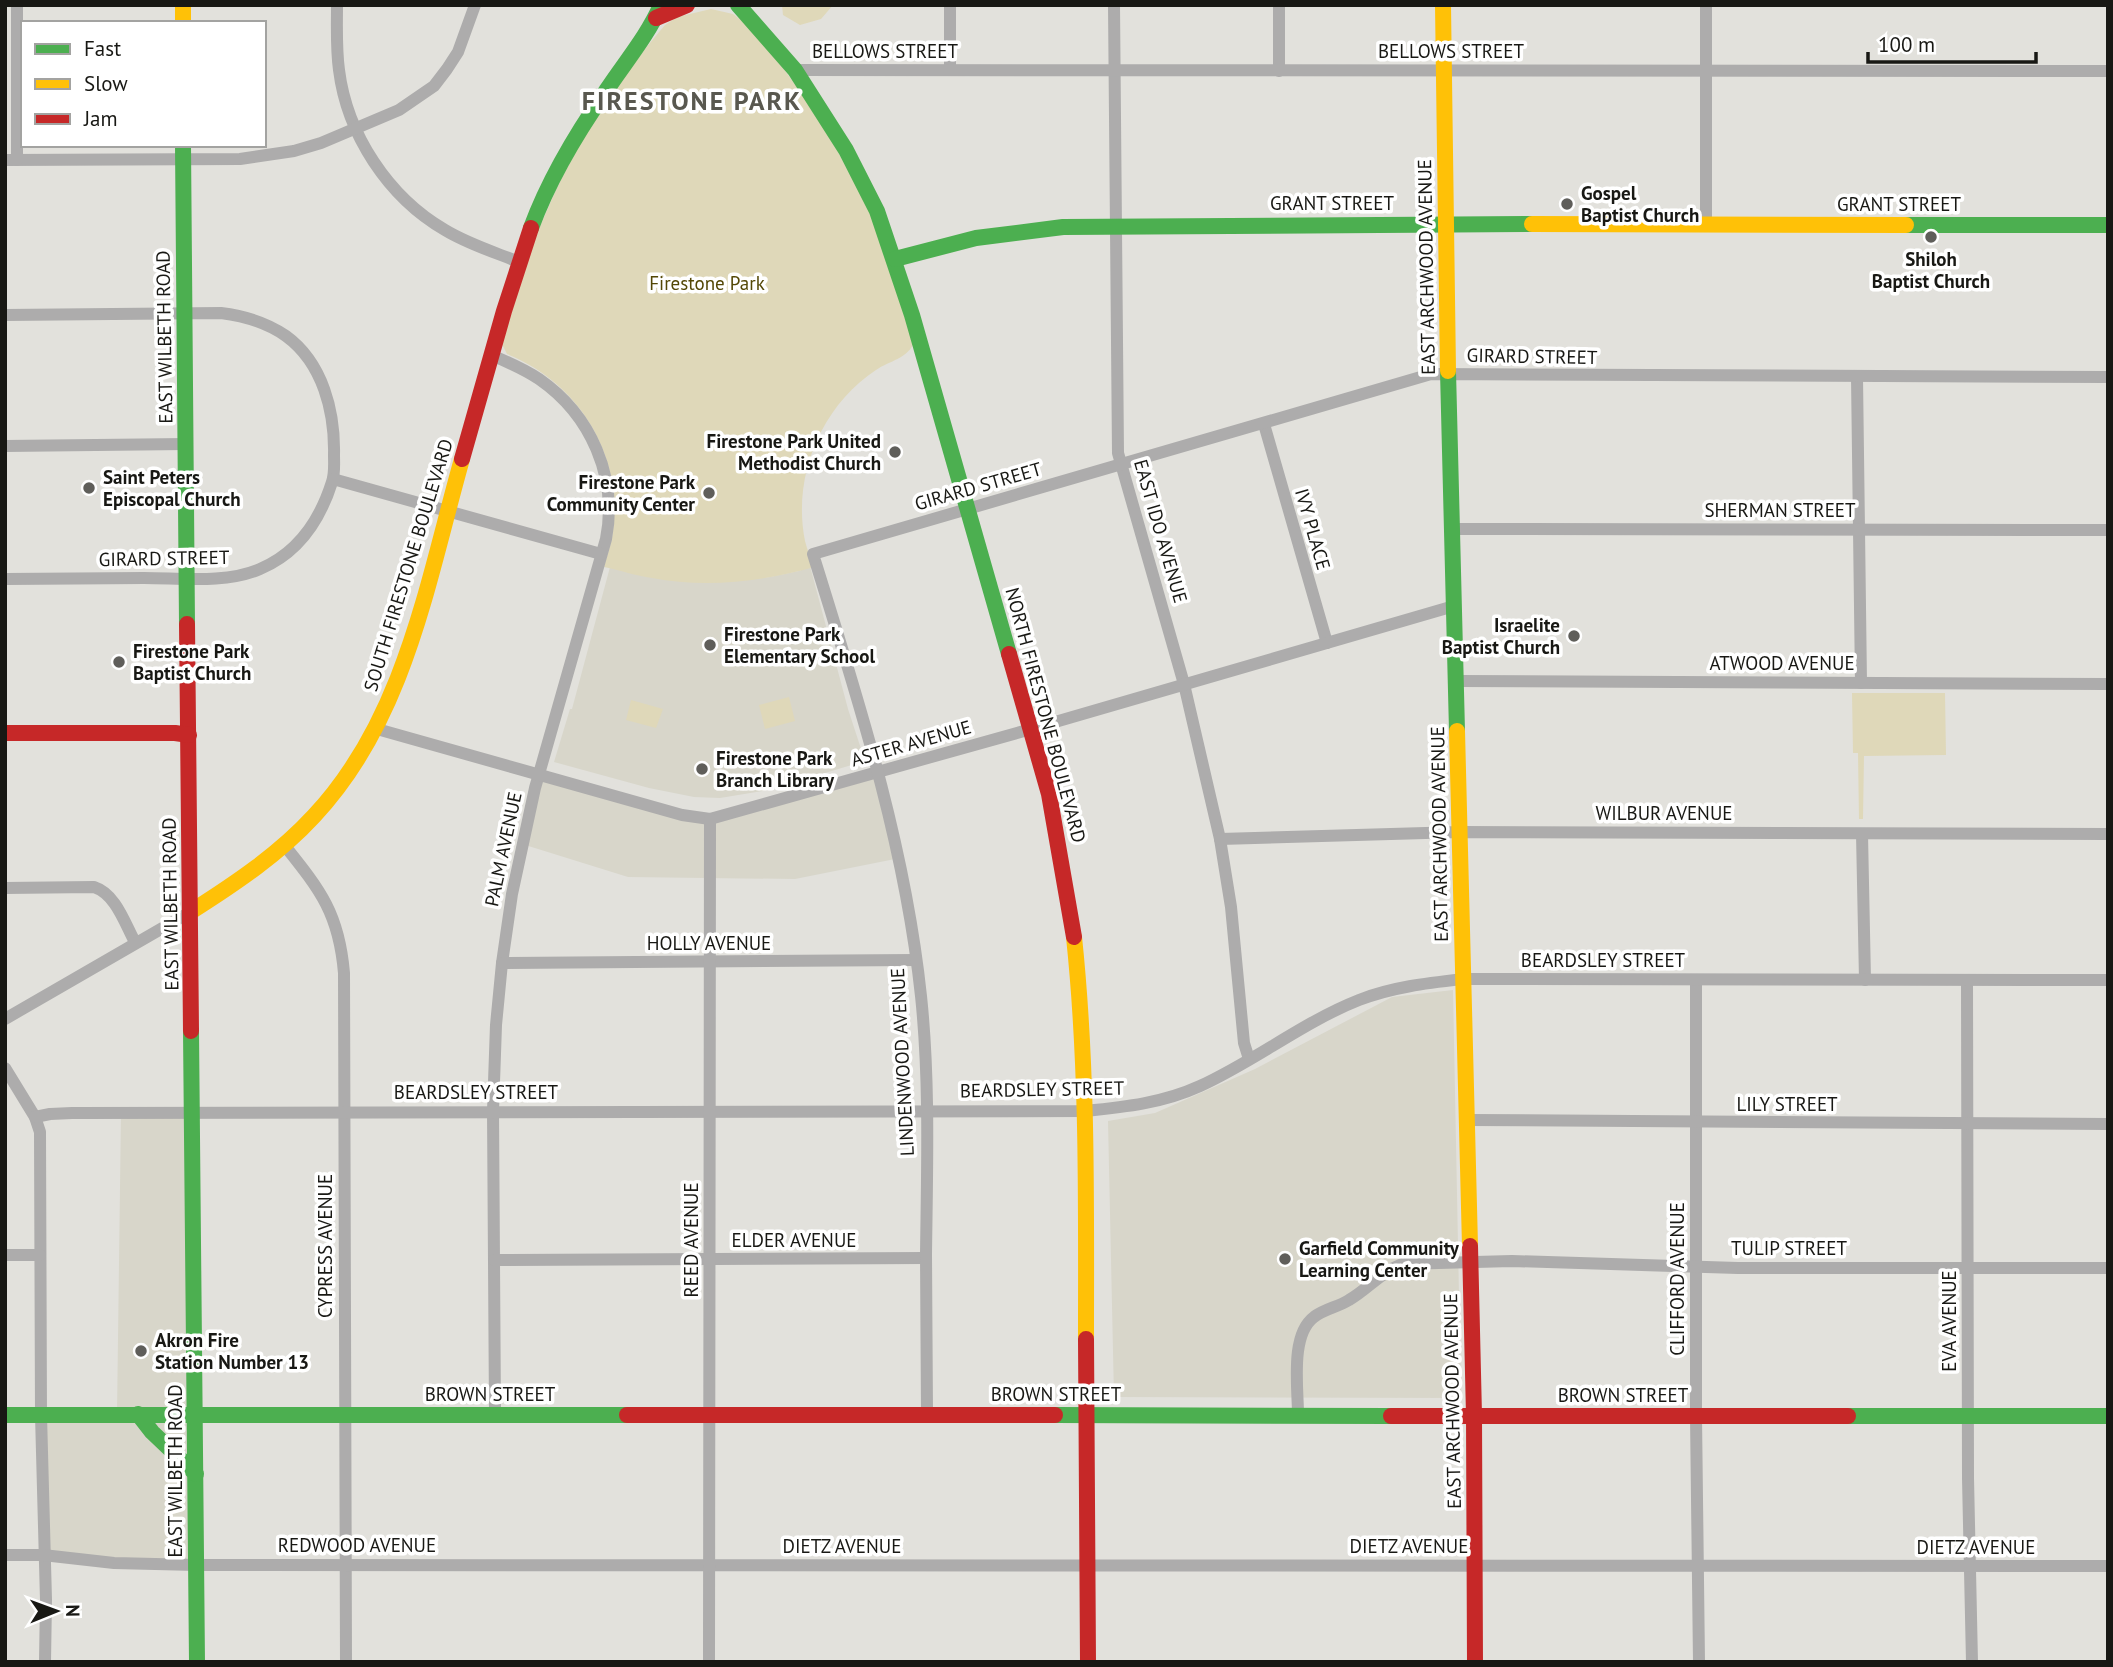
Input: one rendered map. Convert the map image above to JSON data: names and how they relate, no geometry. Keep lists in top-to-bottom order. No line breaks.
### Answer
{"streets":{"main road":["GRANT STREET","EAST ARCHWOOD AVENUE","EAST WILBETH ROAD","SOUTH FIRESTONE BOULEVARD","NORTH FIRESTONE BOULEVARD","BROWN STREET"],"street":["BELLOWS STREET","GIRARD STREET","SHERMAN STREET","IVY PLACE","EAST IDO AVENUE","ATWOOD AVENUE","ASTER AVENUE","WILBUR AVENUE","PALM AVENUE","HOLLY AVENUE","BEARDSLEY STREET","LINDENWOOD AVENUE","LILY STREET","REED AVENUE","ELDER AVENUE","CYPRESS AVENUE","TULIP STREET","CLIFFORD AVENUE","EVA AVENUE","REDWOOD AVENUE","DIETZ AVENUE"]},"crossings":[["BELLOWS STREET","EAST ARCHWOOD AVENUE"],["BELLOWS STREET","EAST IDO AVENUE"],["BELLOWS STREET","NORTH FIRESTONE BOULEVARD"],["GRANT STREET","EAST ARCHWOOD AVENUE"],["GRANT STREET","EAST IDO AVENUE"],["GRANT STREET","NORTH FIRESTONE BOULEVARD"],["EAST ARCHWOOD AVENUE","GIRARD STREET"],["EAST ARCHWOOD AVENUE","SHERMAN STREET"],["EAST ARCHWOOD AVENUE","ATWOOD AVENUE"],["EAST ARCHWOOD AVENUE","ASTER AVENUE"],["EAST ARCHWOOD AVENUE","WILBUR AVENUE"],["EAST ARCHWOOD AVENUE","BEARDSLEY STREET"],["EAST ARCHWOOD AVENUE","LILY STREET"],["EAST ARCHWOOD AVENUE","TULIP STREET"],["EAST ARCHWOOD AVENUE","BROWN STREET"],["EAST ARCHWOOD AVENUE","DIETZ AVENUE"],["EAST WILBETH ROAD","GIRARD STREET"],["EAST WILBETH ROAD","SOUTH FIRESTONE BOULEVARD"],["EAST WILBETH ROAD","BEARDSLEY STREET"],["EAST WILBETH ROAD","BROWN STREET"],["EAST WILBETH ROAD","REDWOOD AVENUE"],["GIRARD STREET","IVY PLACE"],["GIRARD STREET","EAST IDO AVENUE"],["GIRARD STREET","NORTH FIRESTONE BOULEVARD"],["GIRARD STREET","LINDENWOOD AVENUE"],["IVY PLACE","ASTER AVENUE"],["EAST IDO AVENUE","ASTER AVENUE"],["EAST IDO AVENUE","WILBUR AVENUE"],["EAST IDO AVENUE","BEARDSLEY STREET"],["SOUTH FIRESTONE BOULEVARD","ASTER AVENUE"],["SOUTH FIRESTONE BOULEVARD","PALM AVENUE"],["SOUTH FIRESTONE BOULEVARD","CYPRESS AVENUE"],["NORTH FIRESTONE BOULEVARD","ASTER AVENUE"],["NORTH FIRESTONE BOULEVARD","BEARDSLEY STREET"],["NORTH FIRESTONE BOULEVARD","BROWN STREET"],["NORTH FIRESTONE BOULEVARD","DIETZ AVENUE"],["ASTER AVENUE","PALM AVENUE"],["ASTER AVENUE","LINDENWOOD AVENUE"],["ASTER AVENUE","REED AVENUE"],["PALM AVENUE","HOLLY AVENUE"],["PALM AVENUE","BEARDSLEY STREET"],["PALM AVENUE","ELDER AVENUE"],["PALM AVENUE","BROWN STREET"],["HOLLY AVENUE","LINDENWOOD AVENUE"],["HOLLY AVENUE","REED AVENUE"],["BEARDSLEY STREET","LINDENWOOD AVENUE"],["BEARDSLEY STREET","REED AVENUE"],["BEARDSLEY STREET","CYPRESS AVENUE"],["BEARDSLEY STREET","CLIFFORD AVENUE"],["BEARDSLEY STREET","EVA AVENUE"],["LINDENWOOD AVENUE","ELDER AVENUE"],["LINDENWOOD AVENUE","BROWN STREET"],["LILY STREET","CLIFFORD AVENUE"],["LILY STREET","EVA AVENUE"],["REED AVENUE","ELDER AVENUE"],["REED AVENUE","BROWN STREET"],["REED AVENUE","REDWOOD AVENUE"],["REED AVENUE","DIETZ AVENUE"],["CYPRESS AVENUE","BROWN STREET"],["CYPRESS AVENUE","REDWOOD AVENUE"],["TULIP STREET","CLIFFORD AVENUE"],["TULIP STREET","EVA AVENUE"],["TULIP STREET","BROWN STREET"],["CLIFFORD AVENUE","BROWN STREET"],["CLIFFORD AVENUE","DIETZ AVENUE"],["EVA AVENUE","BROWN STREET"],["EVA AVENUE","DIETZ AVENUE"],["REDWOOD AVENUE","DIETZ AVENUE"]],"districts":["FIRESTONE PARK"],"parks":["Firestone Park"],"places":["Gospel Baptist Church","Shiloh Baptist Church","Firestone Park United Methodist Church","Saint Peters Episcopal Church","Firestone Park Community Center","Israelite Baptist Church","Firestone Park Elementary School","Firestone Park Baptist Church","Firestone Park Branch Library","Garfield Community Learning Center","Akron Fire Station Number 13"],"legend":["Fast","Slow","Jam"],"scale_bar":"100 m","north":"right"}
